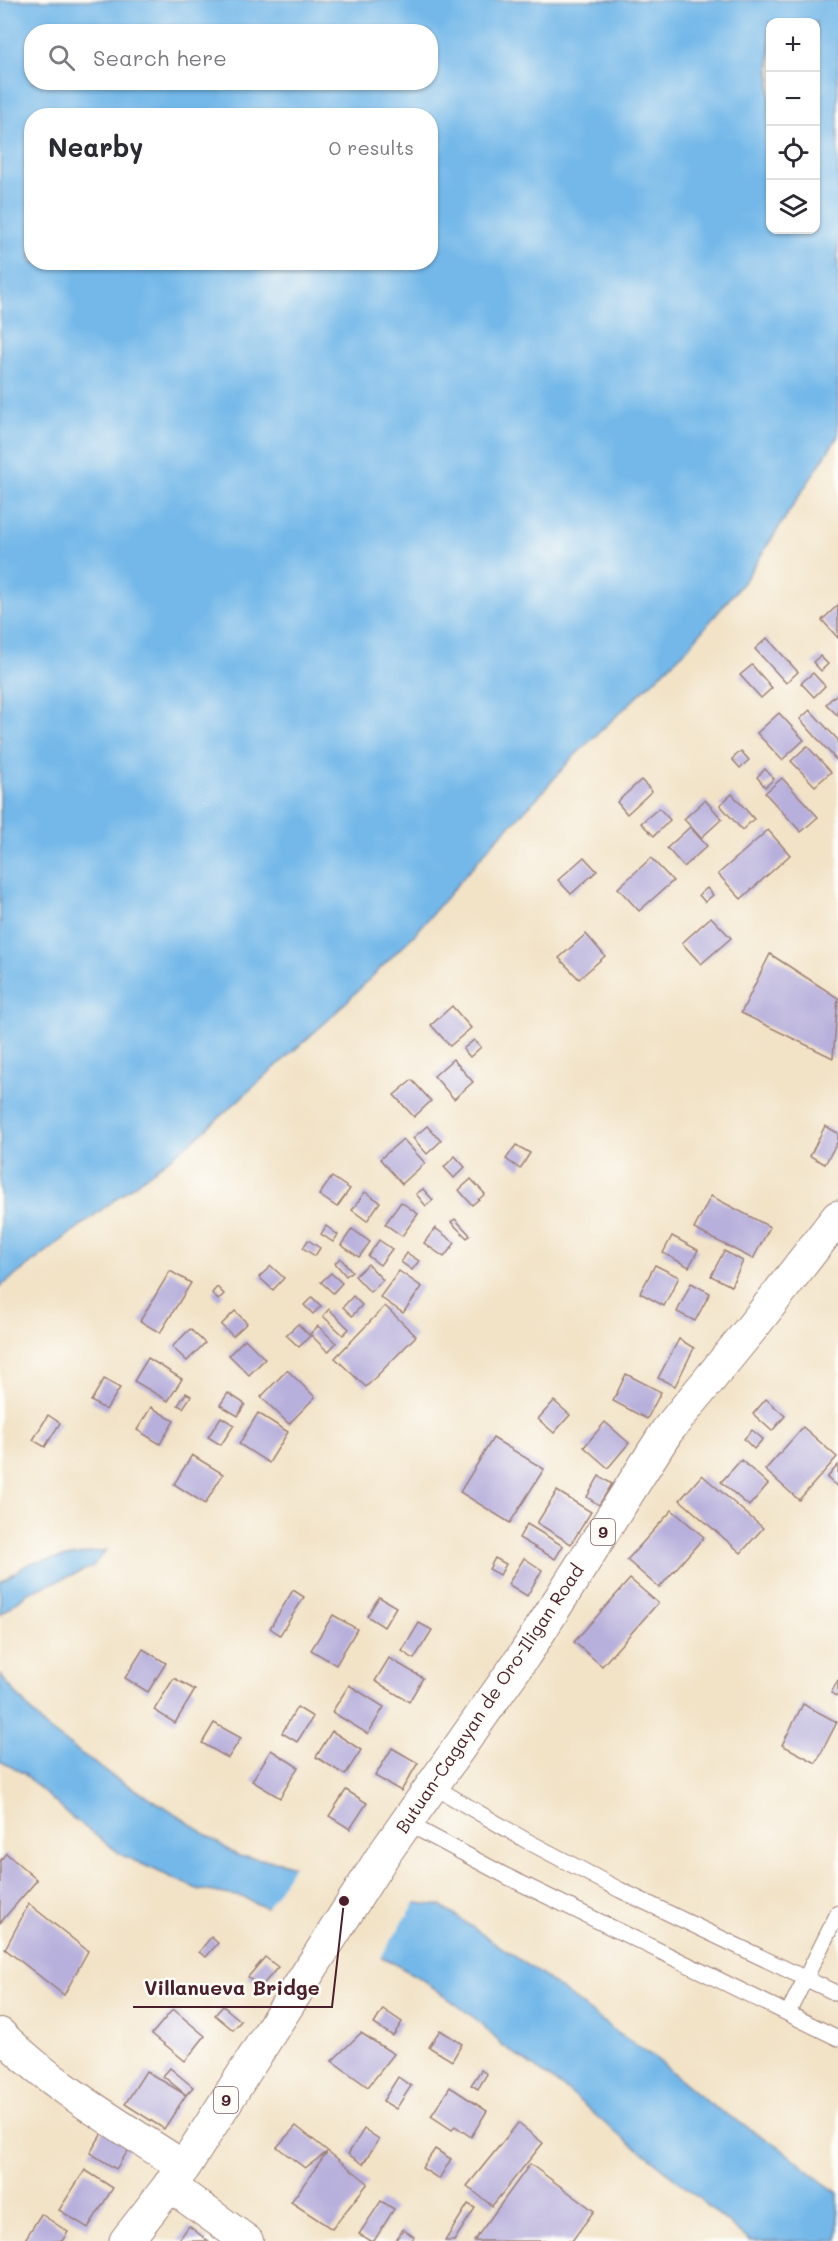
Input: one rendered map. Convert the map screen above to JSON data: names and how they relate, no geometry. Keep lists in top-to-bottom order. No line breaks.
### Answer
{"streets":{"highway":["9","Butuan-Cagayan de Oro-Iligan Road"]},"crossings":[["9","Butuan-Cagayan de Oro-Iligan Road"]],"places":["Villanueva Bridge"],"page":{"map_buttons":["+","−"],"search":"Search here","heading":["Nearby","0 results"]}}
